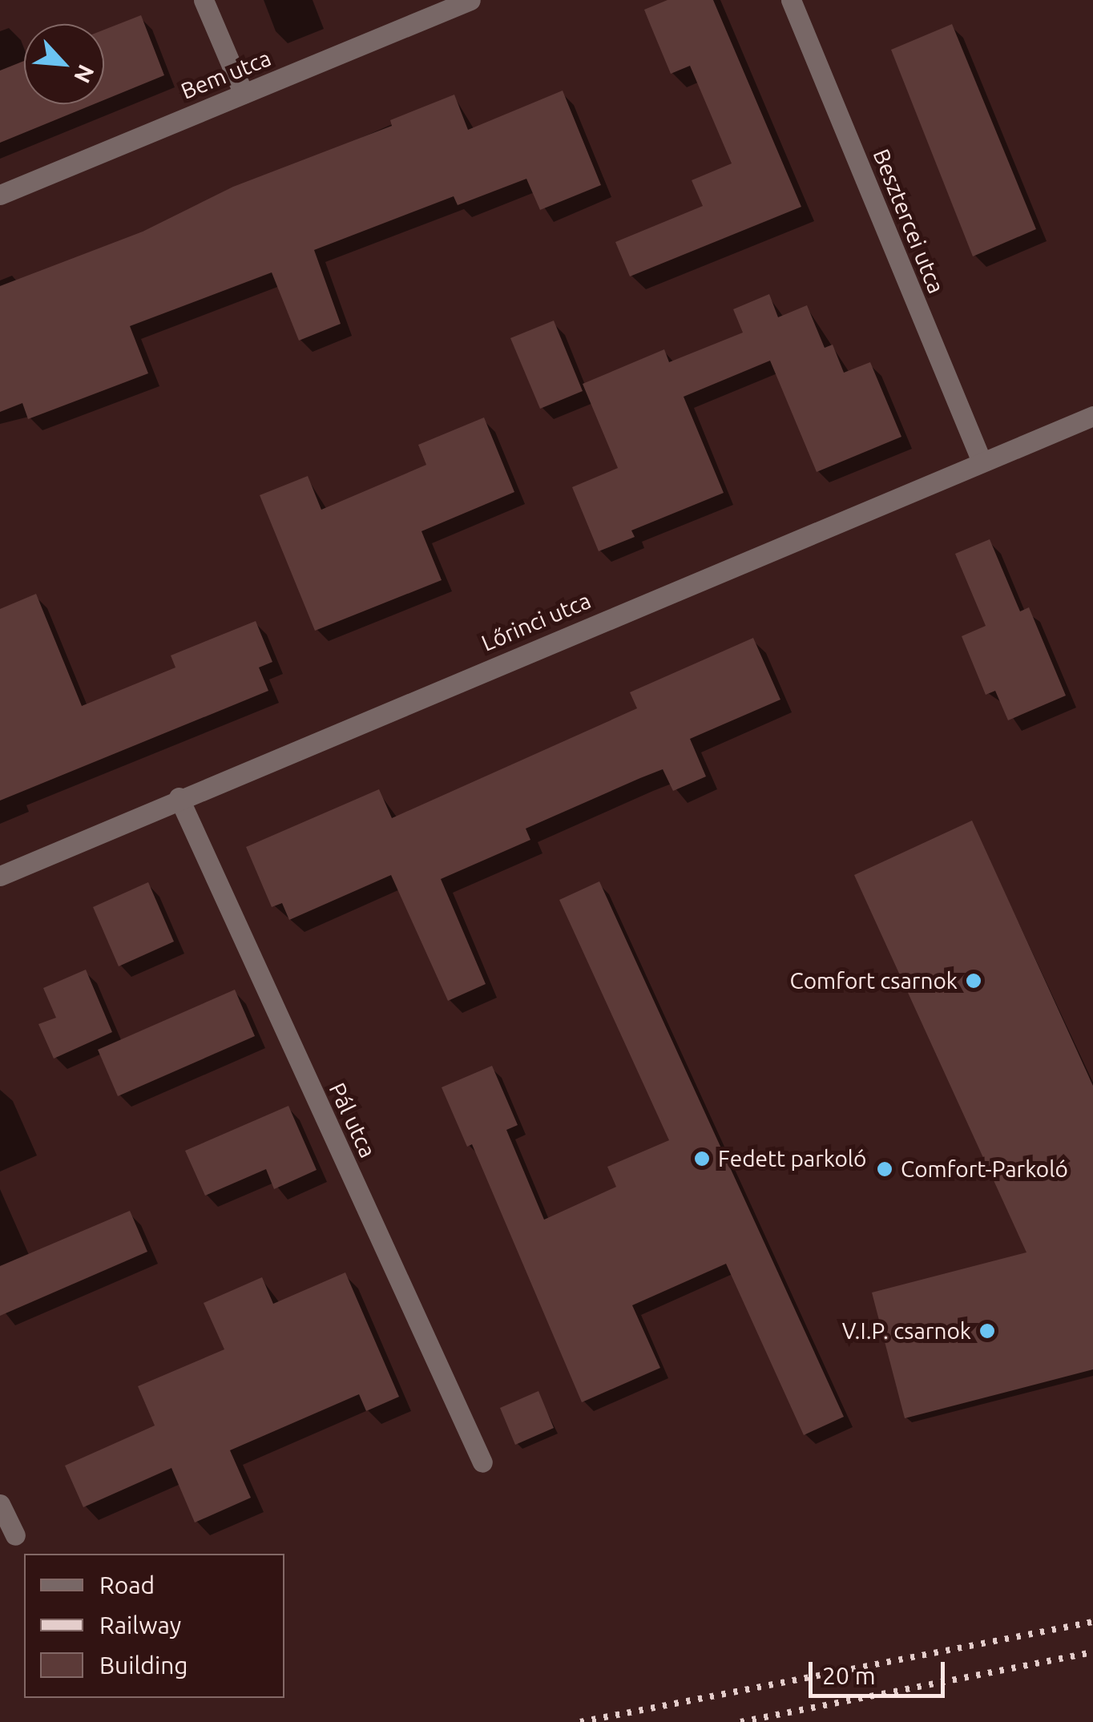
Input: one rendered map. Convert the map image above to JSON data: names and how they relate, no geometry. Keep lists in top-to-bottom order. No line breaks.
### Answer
{"streets":{"street":["Bem utca","Besztercei utca","Lőrinci utca","Pál utca"]},"crossings":[["Besztercei utca","Lőrinci utca"],["Lőrinci utca","Pál utca"]],"places":["Comfort csarnok","Fedett parkoló","Comfort-Parkoló","V.I.P. csarnok"],"legend":["Road","Railway","Building"],"scale_bar":"20 m","north":"bottom right"}
